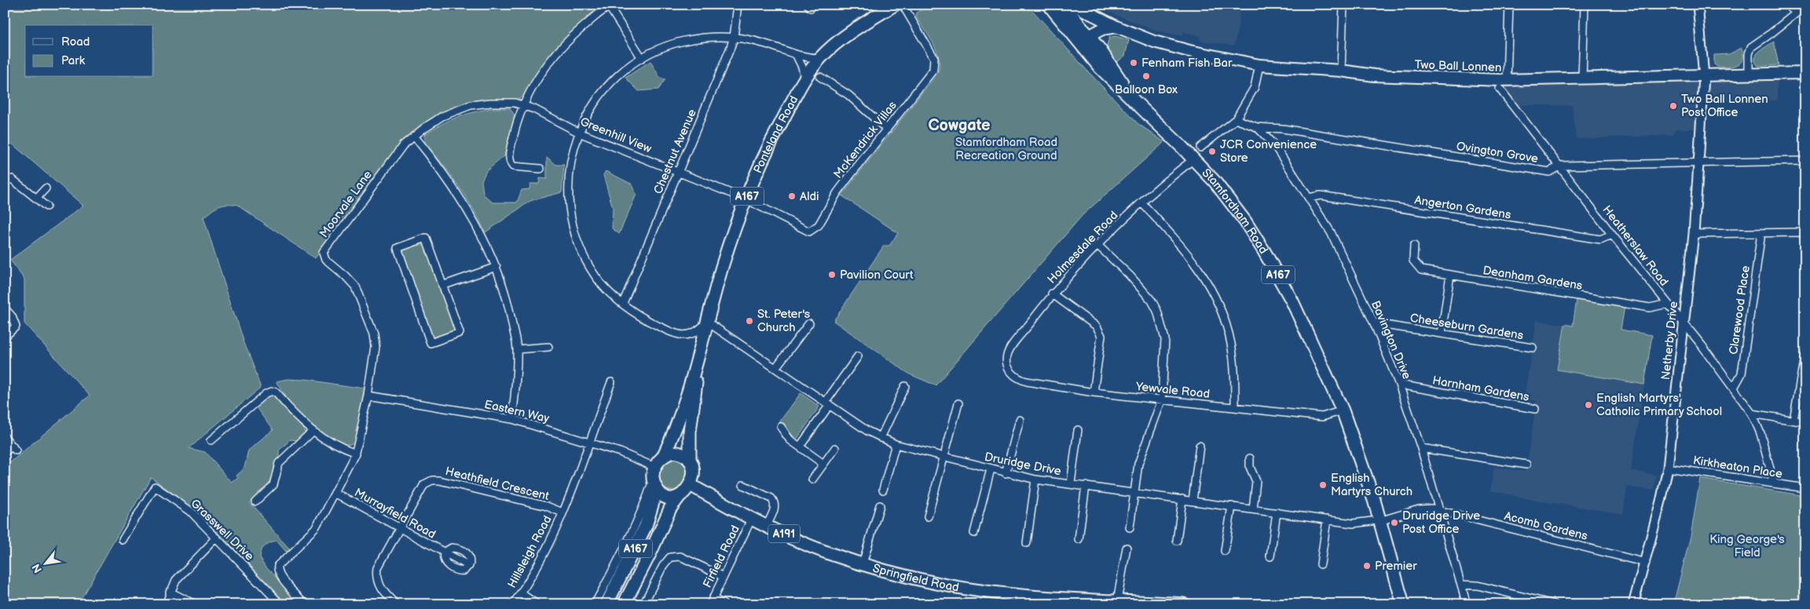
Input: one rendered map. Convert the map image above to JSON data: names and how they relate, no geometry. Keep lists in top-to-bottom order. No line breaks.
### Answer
{"streets":{"main road":["Two Ball Lonnen","Ponteland Road","A167","Stamfordham Road","A191","Springfield Road"],"street":["Greenhill View","McKendrick Villas","Chestnut Avenue","Ovington Grove","Moorvale Lane","Angerton Gardens","Heatherslaw Road","Holmesdale Road","Deanham Gardens","Clarewood Place","Cheeseburn Gardens","Bavington Drive","Netherby Drive","Harnham Gardens","Yewvale Road","Eastern Way","Druridge Drive","Kirkheaton Place","Heathfield Crescent","Murrayfield Road","Acomb Gardens","Grasswell Drive","Hillsleigh Road","Firfield Road"]},"crossings":[["Two Ball Lonnen","Netherby Drive"],["Greenhill View","Ponteland Road"],["Greenhill View","McKendrick Villas"],["Greenhill View","Chestnut Avenue"],["Greenhill View","Moorvale Lane"],["Ponteland Road","A167"],["Ponteland Road","Eastern Way"],["Ponteland Road","Druridge Drive"],["Ponteland Road","Springfield Road"],["Ovington Grove","Heatherslaw Road"],["Ovington Grove","Bavington Drive"],["Ovington Grove","Netherby Drive"],["A167","Eastern Way"],["A167","Springfield Road"],["Moorvale Lane","Eastern Way"],["Moorvale Lane","Murrayfield Road"],["Angerton Gardens","Heatherslaw Road"],["Angerton Gardens","Bavington Drive"],["Stamfordham Road","Holmesdale Road"],["Stamfordham Road","Yewvale Road"],["Stamfordham Road","Druridge Drive"],["Stamfordham Road","Acomb Gardens"],["Heatherslaw Road","Deanham Gardens"],["Heatherslaw Road","Clarewood Place"],["Heatherslaw Road","Netherby Drive"],["Heatherslaw Road","Kirkheaton Place"],["Holmesdale Road","Yewvale Road"],["Cheeseburn Gardens","Bavington Drive"],["Bavington Drive","Harnham Gardens"],["Bavington Drive","Acomb Gardens"],["Netherby Drive","Kirkheaton Place"],["Netherby Drive","Acomb Gardens"],["Eastern Way","Hillsleigh Road"],["Eastern Way","Springfield Road"],["Druridge Drive","Acomb Gardens"],["Heathfield Crescent","Murrayfield Road"],["Heathfield Crescent","Hillsleigh Road"],["Firfield Road","Springfield Road"]],"districts":["Cowgate"],"parks":["Stamfordham Road Recreation Ground","King George's Field"],"places":["Fenham Fish Bar","Balloon Box","Two Ball Lonnen Post Office","JCR Convenience Store","Aldi","Pavilion Court","St. Peter's Church","English Martyrs' Catholic Primary School","English Martyrs Church","Druridge Drive Post Office","Premier"],"legend":["Road","Park"],"north":"bottom left"}
